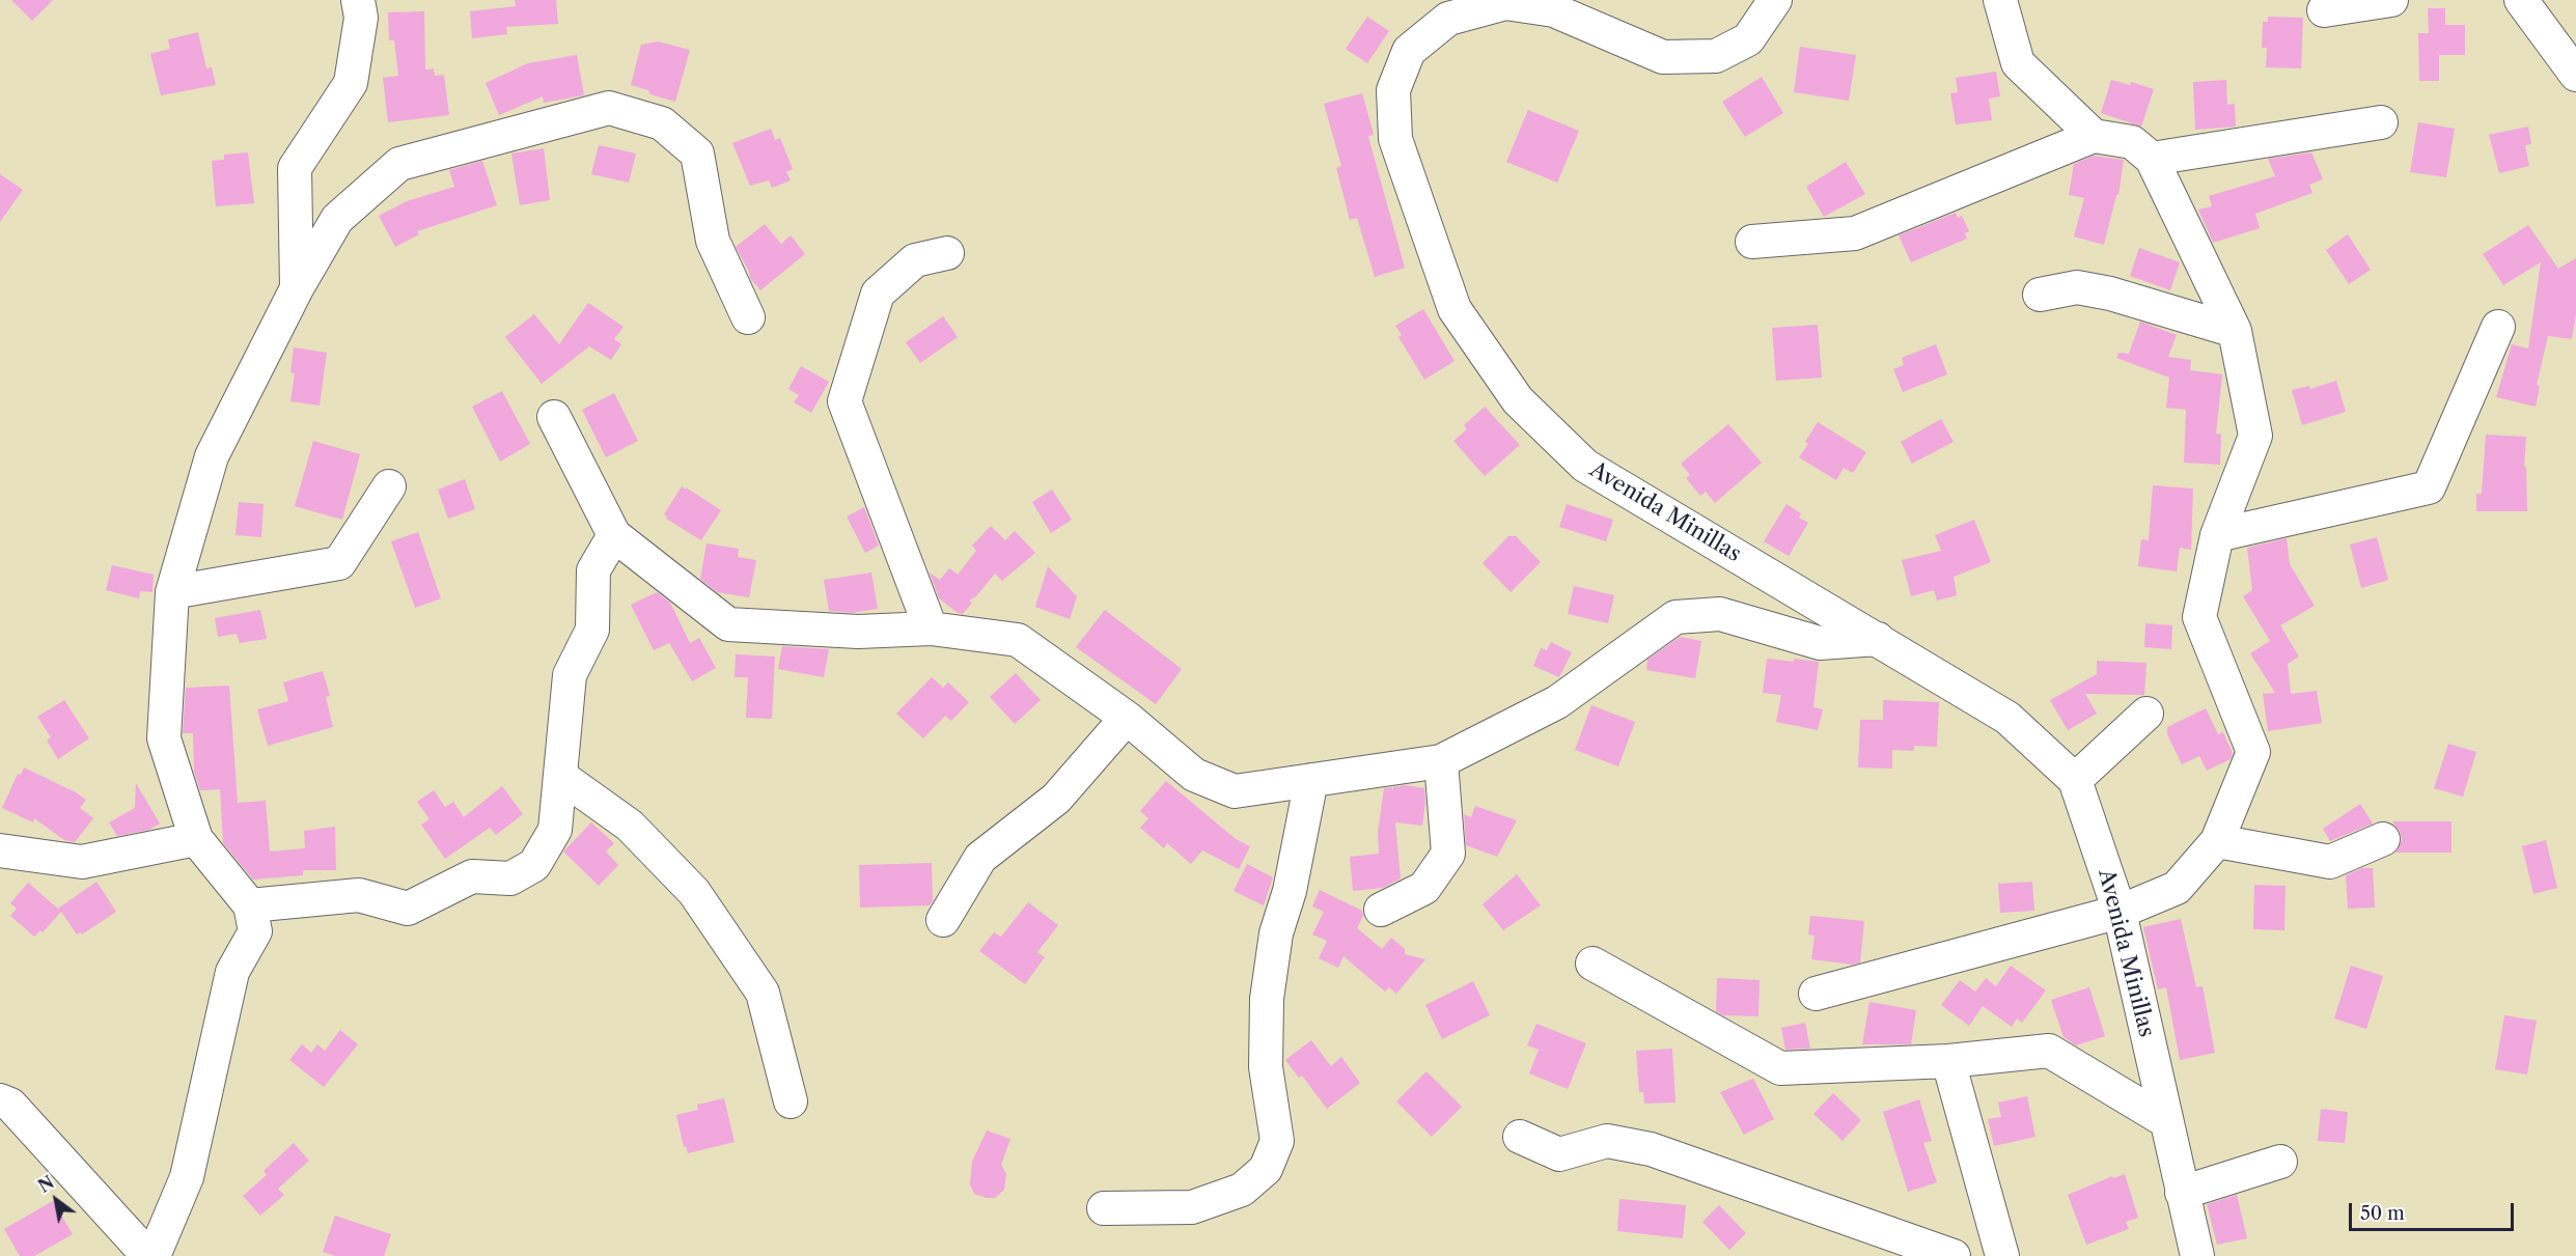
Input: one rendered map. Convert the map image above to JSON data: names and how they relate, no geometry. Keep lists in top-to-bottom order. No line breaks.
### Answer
{"streets":{"street":["Avenida Minillas"]},"scale_bar":"50 m","north":"top left"}
